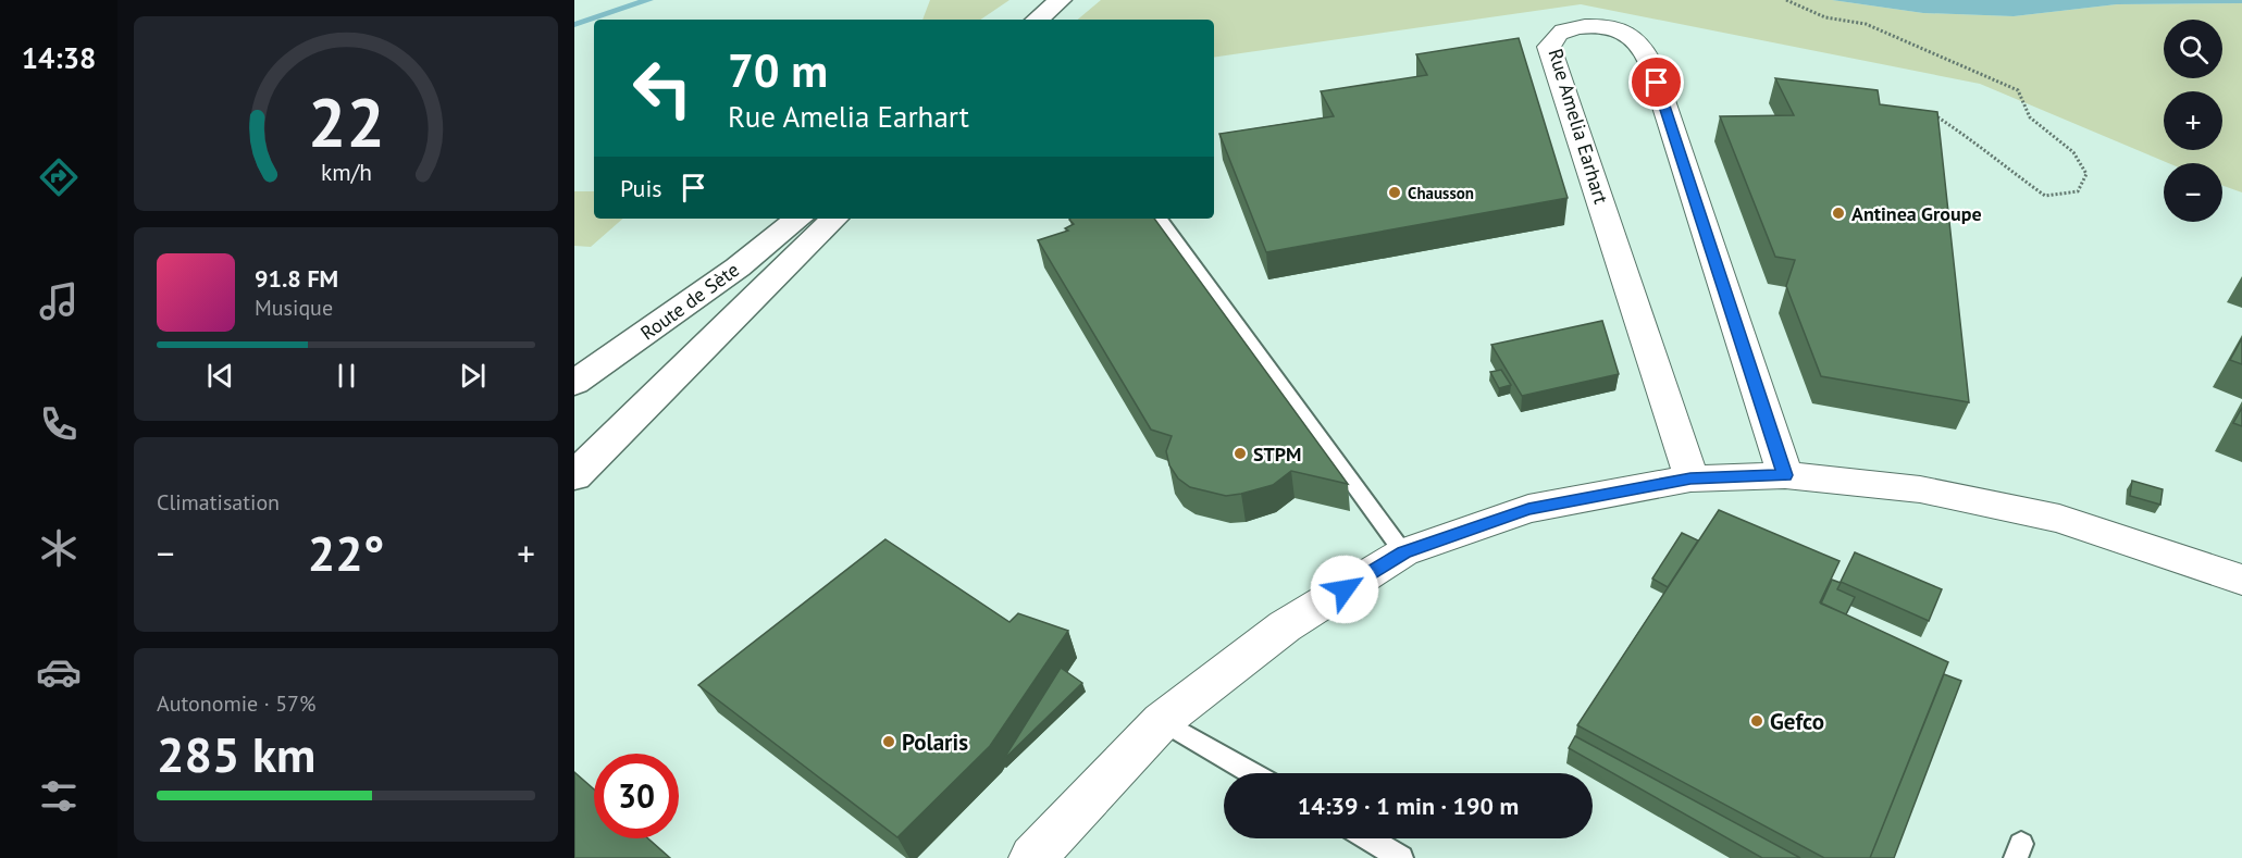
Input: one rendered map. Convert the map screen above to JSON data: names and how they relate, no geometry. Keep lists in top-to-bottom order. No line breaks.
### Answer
{"streets":{"main road":["Route de Sète"],"street":["Rue Amelia Earhart"]},"places":["Chausson","Antinea Groupe","STPM","Gefco","Polaris"],"page":{"tabs":"14:38","map_buttons":["+","−"],"turn":["70 m","Rue Amelia Earhart"],"then":"Puis","song":["91.8 FM","Musique"],"tile":["Climatisation",["Autonomie · 57%","285 km"]],"heat":["−","22°","+"],"limit":"30","trip":"14:39 · 1 min · 190 m","gauge":["22","km/h"]}}
